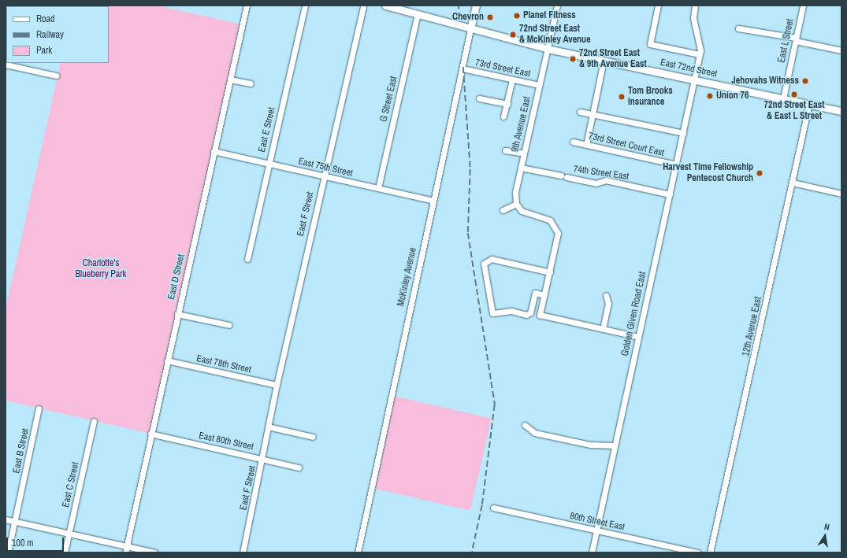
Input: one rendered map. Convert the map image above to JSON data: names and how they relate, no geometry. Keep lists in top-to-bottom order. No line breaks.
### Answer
{"streets":{"main road":["East 72nd Street","McKinley Avenue"],"street":["East L Street","73rd Street East","G Street East","9th Avenue East","East E Street","73rd Street Court East","East 75th Street","74th Street East","East F Street","East D Street","Golden Given Road East","12th Avenue East","East 78th Street","East 80th Street","East B Street","East C Street","80th Street East"]},"crossings":[["East L Street","East 72nd Street"],["73rd Street East","9th Avenue East"],["73rd Street East","McKinley Avenue"],["East 72nd Street","G Street East"],["East 72nd Street","9th Avenue East"],["East 72nd Street","McKinley Avenue"],["East 72nd Street","Golden Given Road East"],["East 72nd Street","12th Avenue East"],["G Street East","East 75th Street"],["9th Avenue East","74th Street East"],["East E Street","East 75th Street"],["73rd Street Court East","Golden Given Road East"],["East 75th Street","East F Street"],["East 75th Street","East D Street"],["East 75th Street","McKinley Avenue"],["74th Street East","Golden Given Road East"],["East F Street","East 78th Street"],["East F Street","East 80th Street"],["East D Street","East 78th Street"],["East D Street","East 80th Street"],["Golden Given Road East","80th Street East"]],"parks":["Charlotte's Blueberry Park"],"places":["Planet Fitness","Chevron","72nd Street East & McKinley Avenue","72nd Street East & 9th Avenue East","Jehovahs Witness","72nd Street East & East L Street","Union 76","Tom Brooks Insurance","Harvest Time Fellowship Pentecost Church"],"legend":["Road","Railway","Park"],"scale_bar":"100 m","north":"top"}
